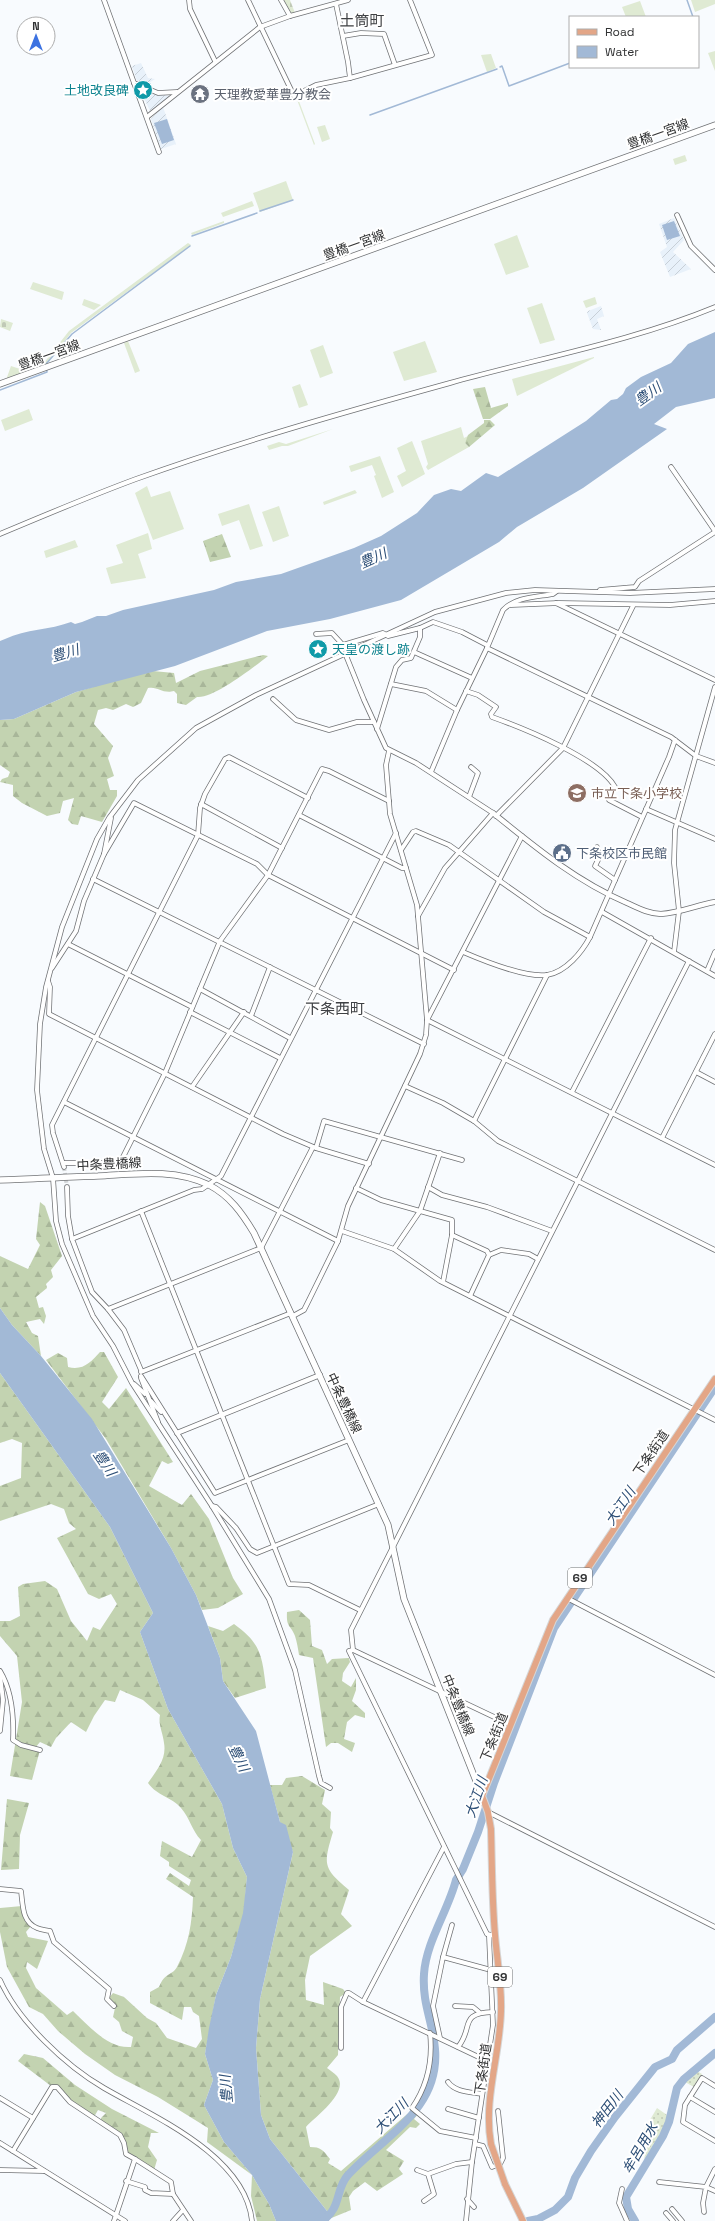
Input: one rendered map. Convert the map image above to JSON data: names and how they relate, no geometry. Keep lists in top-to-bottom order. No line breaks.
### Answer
{"streets":{"main road":["豊橋一宮線","中条豊橋線","下条街道","69"]},"crossings":[["中条豊橋線","下条街道"]],"districts":["土筒町","下条西町"],"water":["豊川","大江川","神田川","牟呂用水"],"places":{"place":["土地改良碑","天皇の渡し跡"],"temple":["天理教愛華豊分教会"],"school or university":["市立下条小学校"],"public building":["下条校区市民館"]},"legend":["Road","Water"],"north":"top"}
